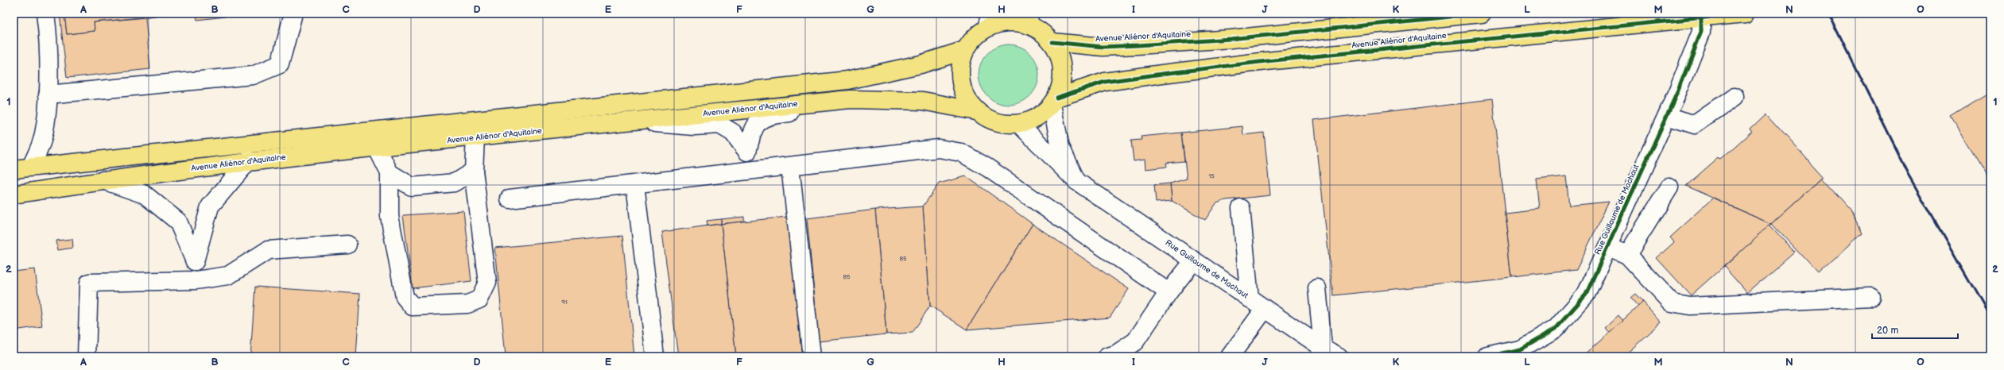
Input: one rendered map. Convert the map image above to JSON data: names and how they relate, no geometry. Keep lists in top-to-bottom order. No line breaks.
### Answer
{"streets":{"main road":["Avenue Aliénor d'Aquitaine"],"street":["Rue Guillaume de Machaut"]},"crossings":[["Avenue Aliénor d'Aquitaine","Rue Guillaume de Machaut"]],"house_numbers":["15","85","85","91"],"scale_bar":"20 m","grid":{"columns":["A","B","C","D","E","F","G","H","I","J","K","L","M","N","O"],"rows":["1","2"]}}
